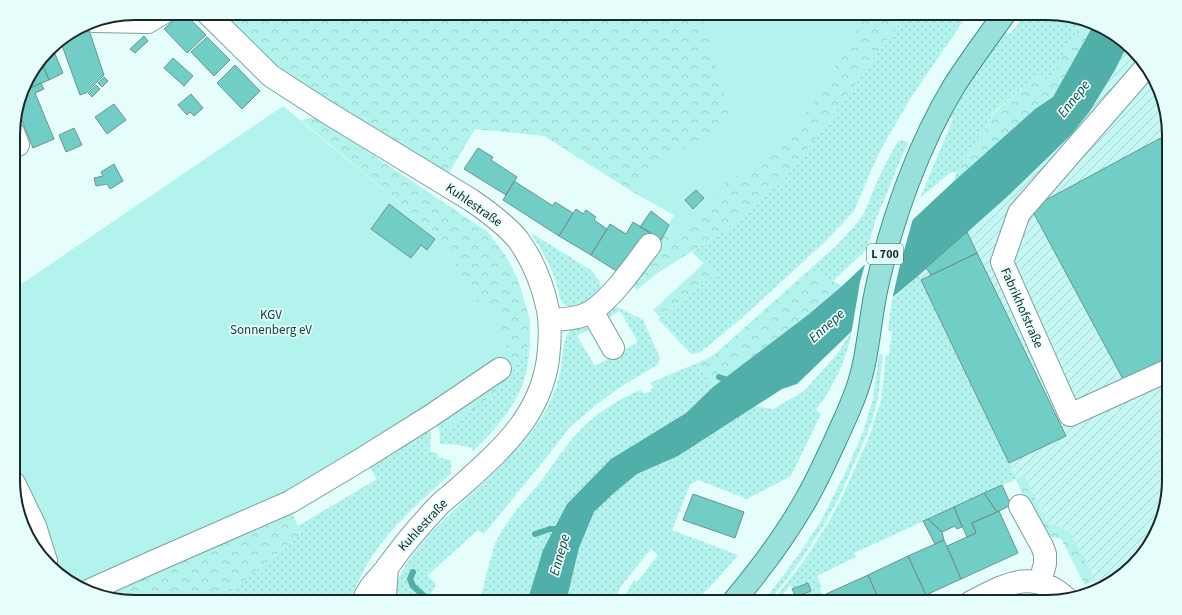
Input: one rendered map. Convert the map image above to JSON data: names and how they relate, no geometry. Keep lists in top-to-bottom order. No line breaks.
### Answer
{"streets":{"main road":["L 700"],"street":["Kuhlestraße","Fabrikhofstraße"]},"water":["Ennepe"],"parks":["KGV Sonnenberg eV"]}
